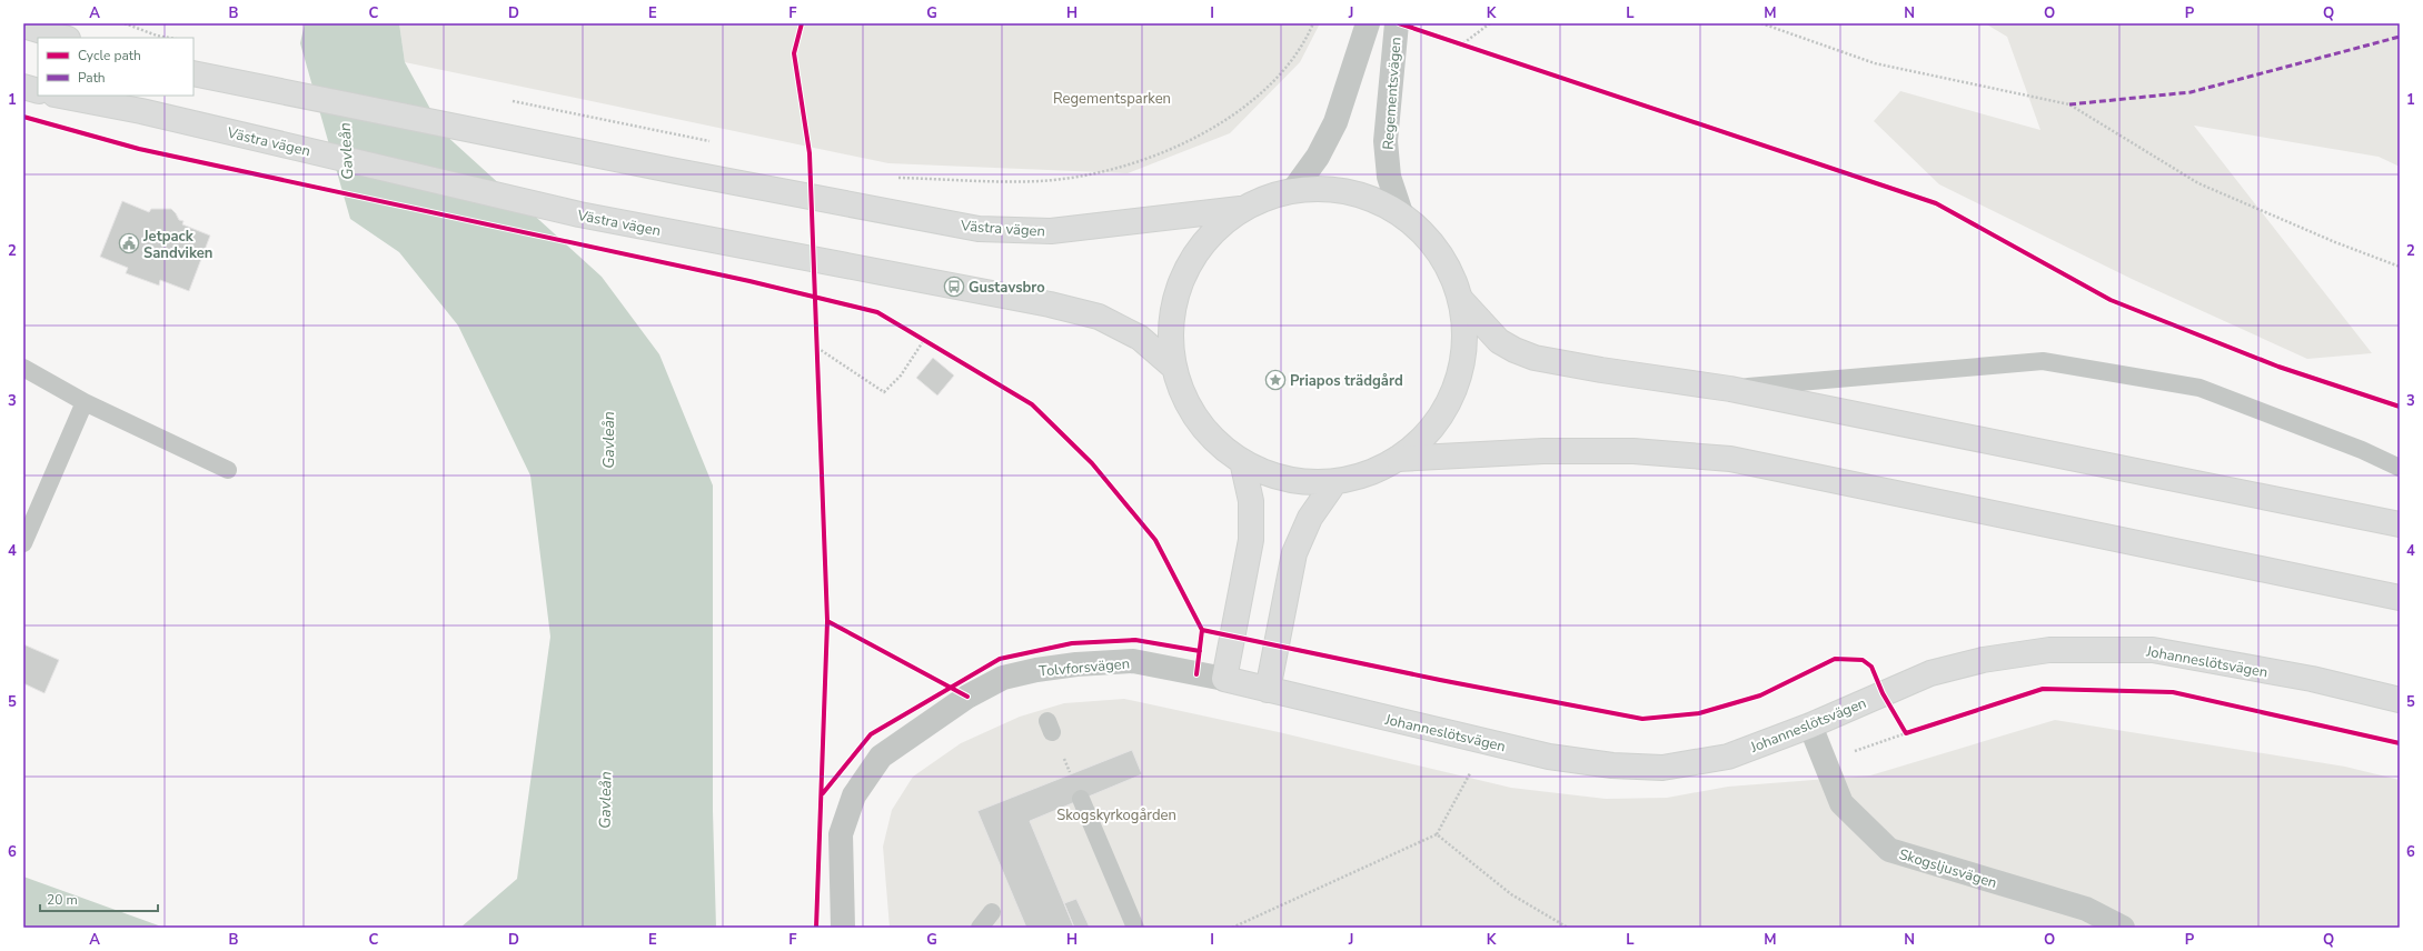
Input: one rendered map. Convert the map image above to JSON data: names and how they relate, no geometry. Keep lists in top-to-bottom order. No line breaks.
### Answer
{"streets":{"main road":["Västra vägen","Johanneslötsvägen"],"street":["Regementsvägen","Tolvforsvägen","Skogsljusvägen"]},"crossings":[["Johanneslötsvägen","Tolvforsvägen"],["Johanneslötsvägen","Skogsljusvägen"]],"water":["Gavleån"],"parks":["Regementsparken","Skogskyrkogården"],"places":{"public building":["Jetpack Sandviken"],"bus stop":["Gustavsbro"],"place":["Priapos trädgård"]},"legend":["Cycle path","Path"],"scale_bar":"20 m","grid":{"columns":["A","B","C","D","E","F","G","H","I","J","K","L","M","N","O","P","Q"],"rows":["1","2","3","4","5","6"]}}
